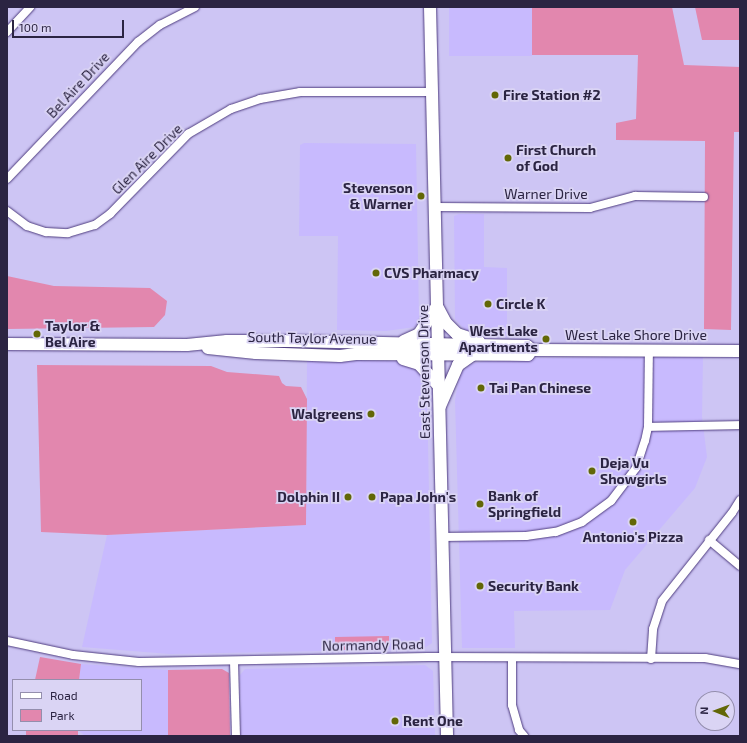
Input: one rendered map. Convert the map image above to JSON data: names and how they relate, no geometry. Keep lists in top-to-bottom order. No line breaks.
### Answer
{"streets":{"street":["Bel Aire Drive","Glen Aire Drive","Warner Drive","West Lake Shore Drive","South Taylor Avenue","East Stevenson Drive","Normandy Road"]},"crossings":[["Glen Aire Drive","East Stevenson Drive"],["Warner Drive","East Stevenson Drive"],["West Lake Shore Drive","South Taylor Avenue"],["West Lake Shore Drive","East Stevenson Drive"],["South Taylor Avenue","East Stevenson Drive"],["East Stevenson Drive","Normandy Road"]],"places":["Fire Station #2","First Church of God","Stevenson & Warner","CVS Pharmacy","Circle K","Taylor & Bel Aire","West Lake Apartments","Tai Pan Chinese","Walgreens","Deja Vu Showgirls","Dolphin II","Papa John's","Bank of Springfield","Antonio's Pizza","Security Bank","Rent One"],"legend":["Road","Park"],"scale_bar":"100 m","north":"left"}
